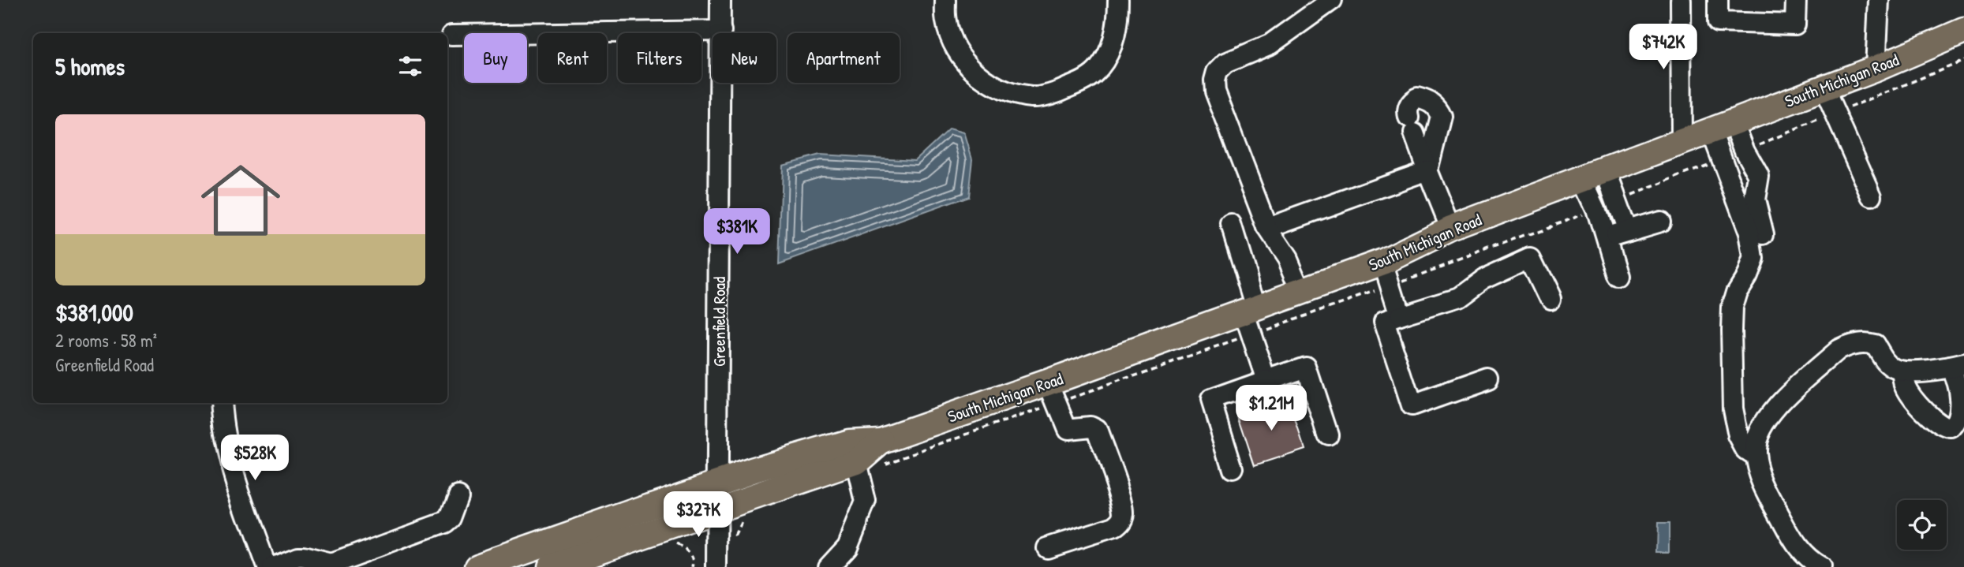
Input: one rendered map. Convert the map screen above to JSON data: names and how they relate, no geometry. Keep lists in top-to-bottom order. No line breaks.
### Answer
{"streets":{"main road":["South Michigan Road"],"street":["Greenfield Road"]},"crossings":[["South Michigan Road","Greenfield Road"]],"page":{"price":["$742K","$381K","$1.21M","$528K","$327K"],"chip":["Buy","Rent","Filters","New","Apartment"],"heading":"5 homes","list":[{"name":"$381,000","note":"2 rooms · 58 m² · Greenfield Road"}]}}
